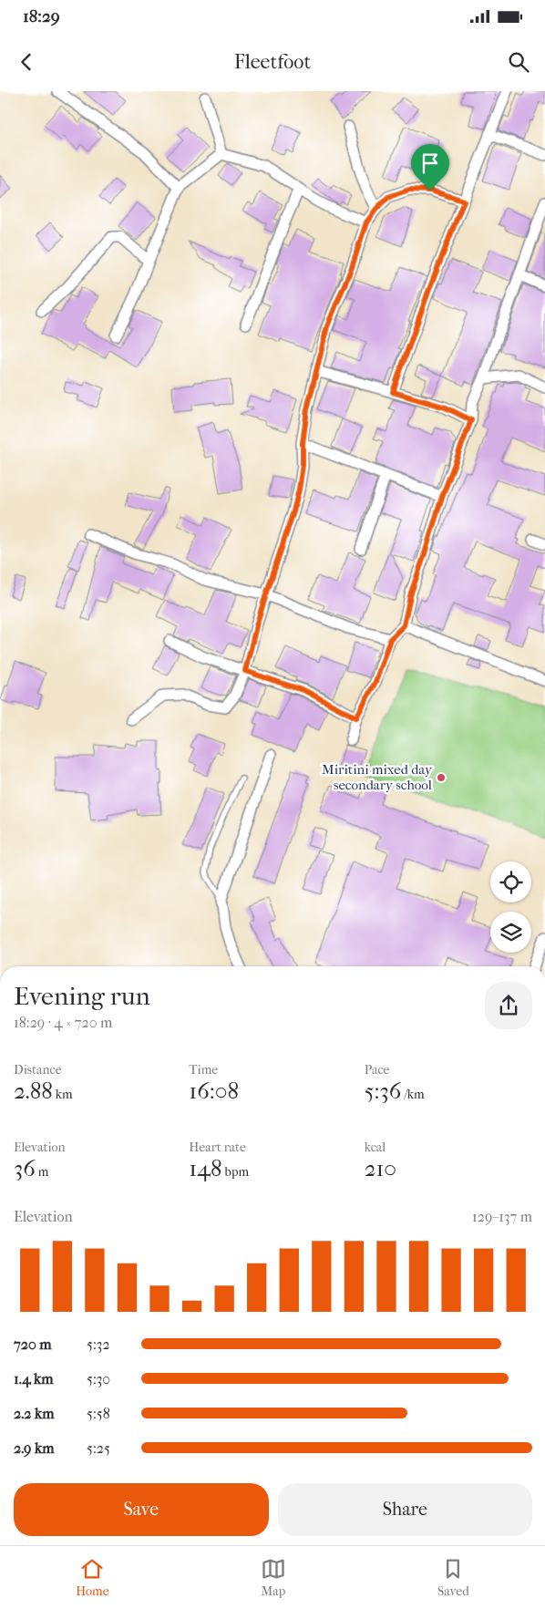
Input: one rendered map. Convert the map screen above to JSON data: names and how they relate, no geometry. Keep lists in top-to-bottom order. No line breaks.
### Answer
{"places":["Miritini mixed day secondary school"],"page":{"status":"18:29","header":"Fleetfoot","heading":["Evening run","18:29 · 4 × 720 m"],"stats":[["Distance","2.88 km"],["Time","16:08"],["Pace","5:36 /km"],["Elevation","36 m"],["Heart rate","148 bpm"],["kcal","210"]],"chart":["Elevation","129–137 m"],"list":[{"name":"720 m","note":"5:32"},{"name":"1.4 km","note":"5:30"},{"name":"2.2 km","note":"5:58"},{"name":"2.9 km","note":"5:25"}],"buttons":["Save","Share"],"tabs":["Home","Map","Saved"]}}
